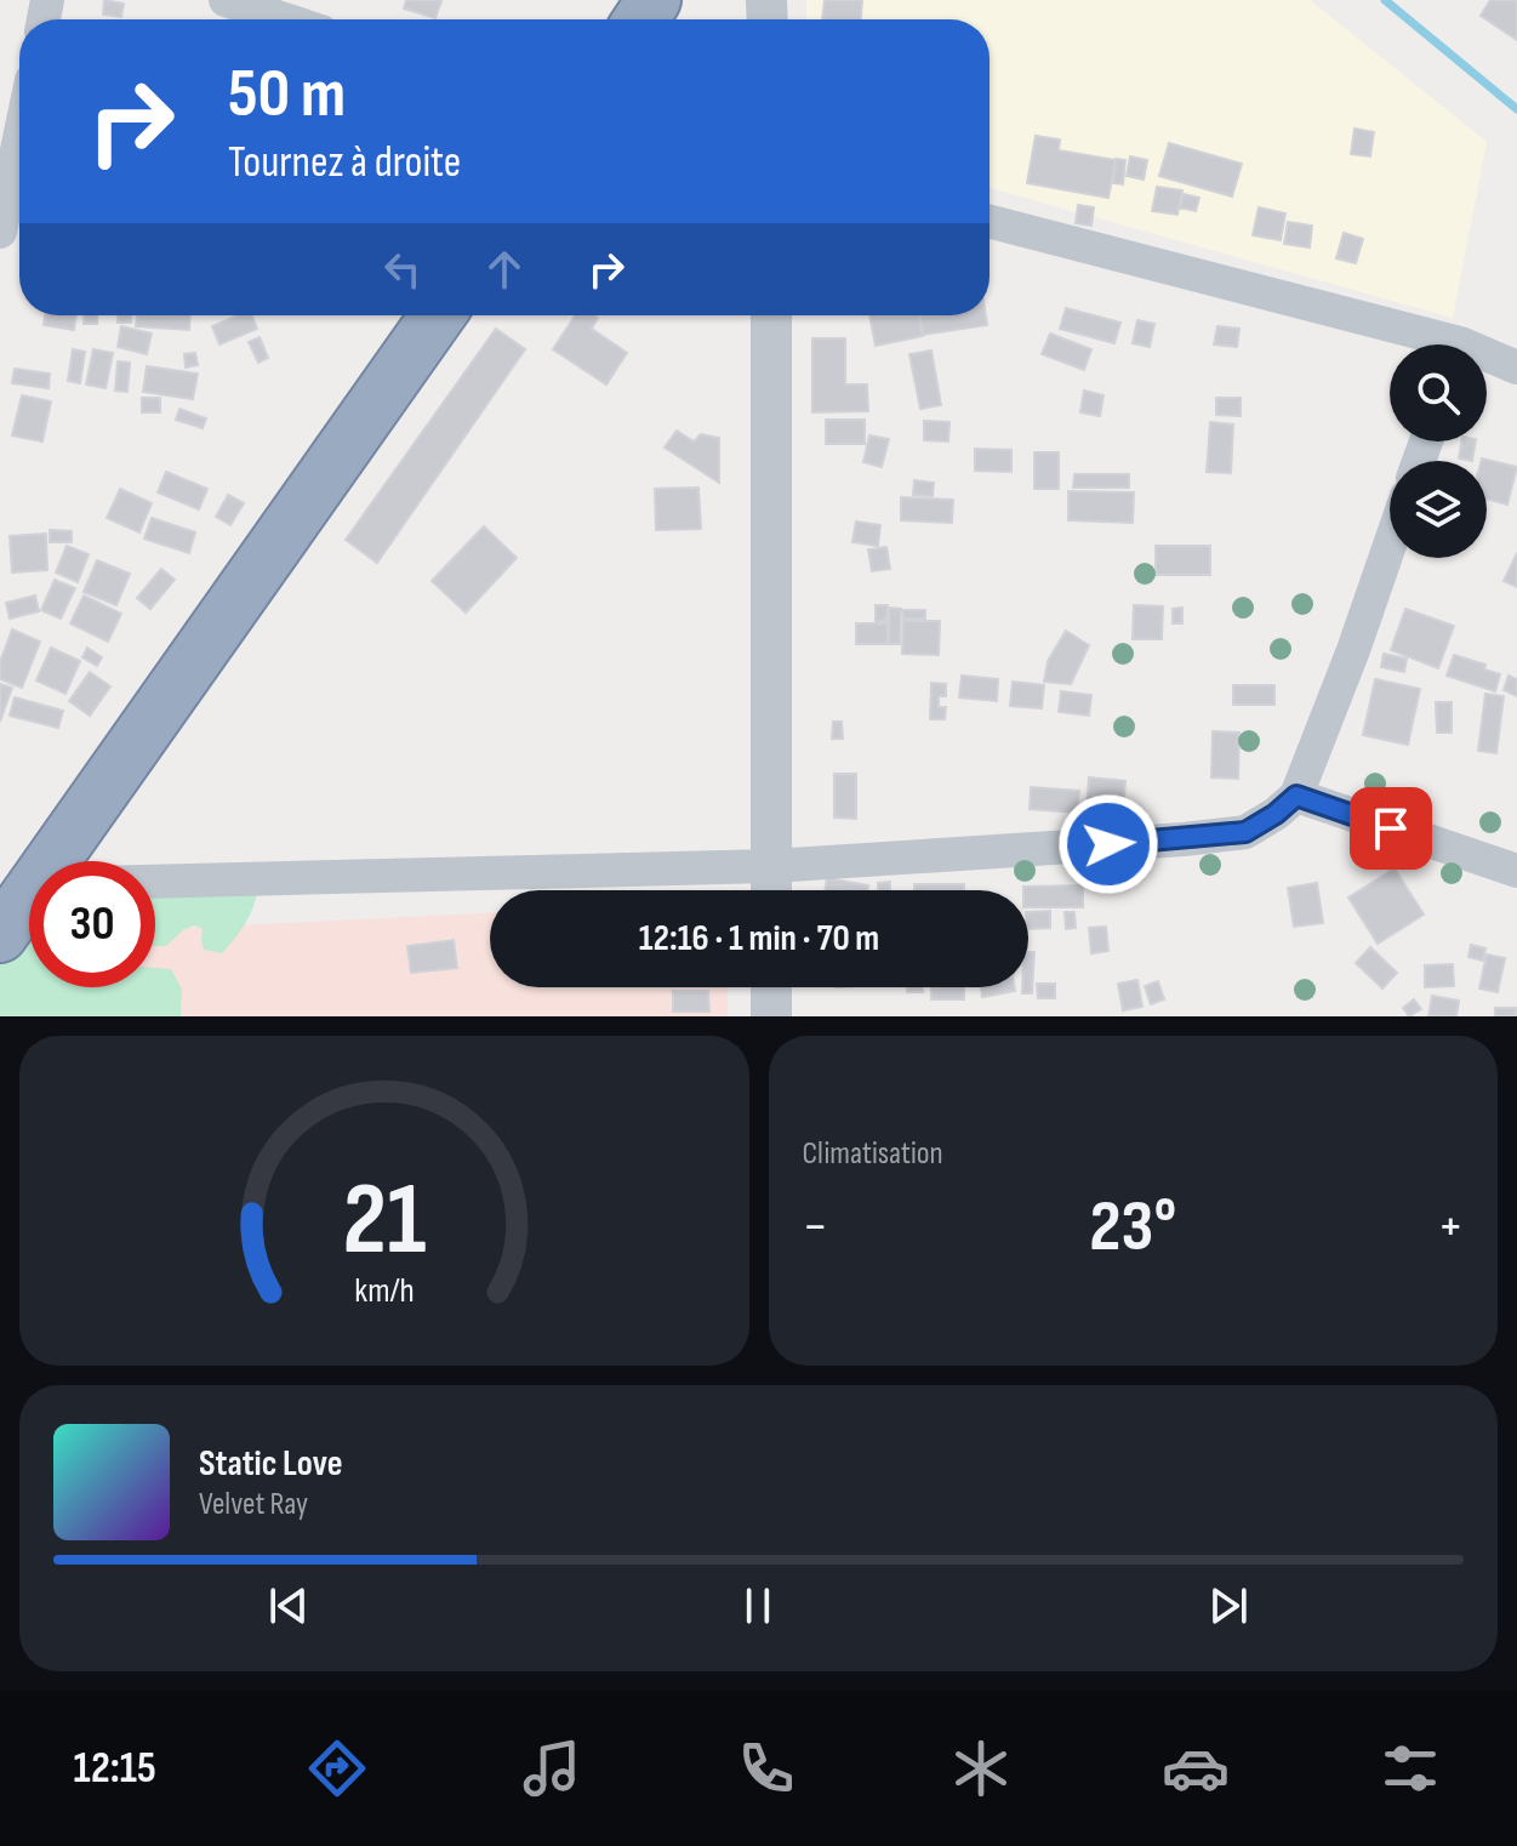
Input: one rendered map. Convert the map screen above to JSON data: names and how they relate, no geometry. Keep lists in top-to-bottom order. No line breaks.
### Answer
{"page":{"turn":["50 m","Tournez à droite"],"limit":"30","trip":"12:16 · 1 min · 70 m","tile":"Climatisation","heat":["−","23°","+"],"song":["Static Love","Velvet Ray"],"tabs":"12:15","gauge":["21","km/h"]}}
